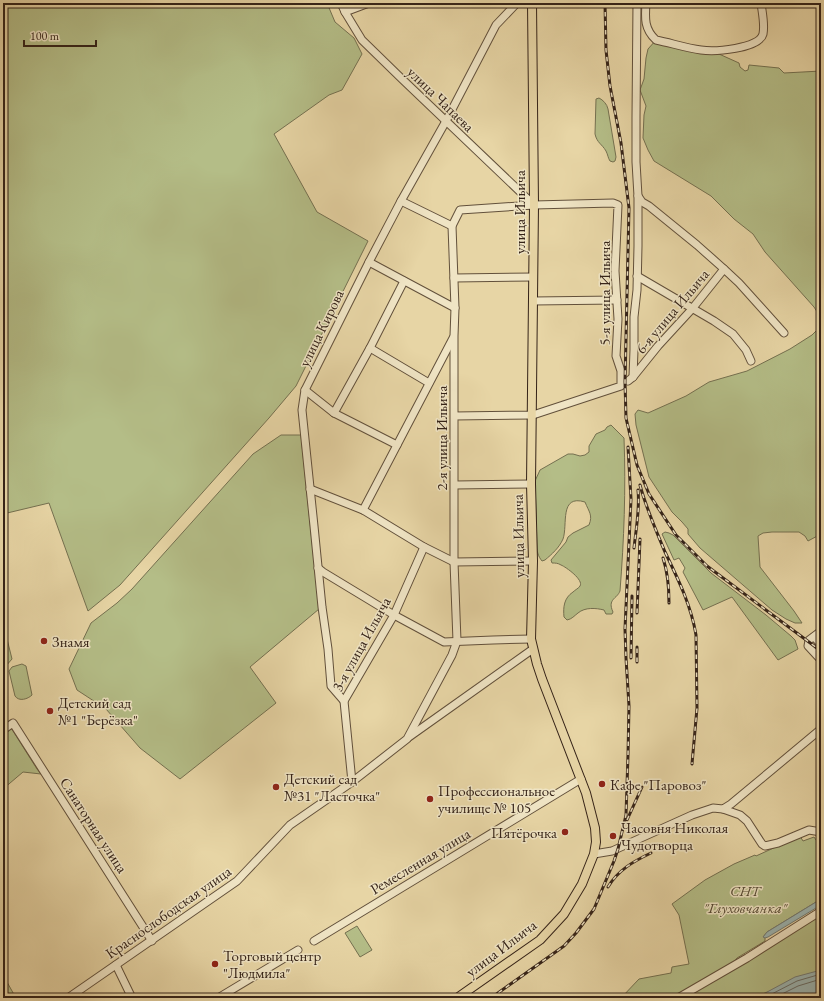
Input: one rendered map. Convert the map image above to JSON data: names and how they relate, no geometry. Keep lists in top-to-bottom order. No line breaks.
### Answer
{"streets":{"main road":["улица Ильича"],"street":["улица Чапаева","5-я улица Ильича","6-я улица Ильича","улица Кирова","2-я улица Ильича","3-я улица Ильича","Санаторная улица","Ремесленная улица","Краснослободская улица"]},"crossings":[["улица Чапаева","улица Ильича"],["улица Чапаева","5-я улица Ильича"],["улица Чапаева","улица Кирова"],["улица Ильича","5-я улица Ильича"],["улица Ильича","Ремесленная улица"],["улица Кирова","3-я улица Ильича"],["2-я улица Ильича","3-я улица Ильича"],["2-я улица Ильича","Краснослободская улица"],["3-я улица Ильича","Краснослободская улица"],["Санаторная улица","Краснослободская улица"]],"parks":["СНТ \"Глуховчанка\""],"places":["Знамя","Детский сад №1 \"Берёзка\"","Кафе \"Паровоз\"","Детский сад №31 \"Ласточка\"","Профессиональное училище № 105","Пятёрочка","Часовня Николая Чудотворца","Торговый центр \"Людмила\""],"scale_bar":"100 m"}
